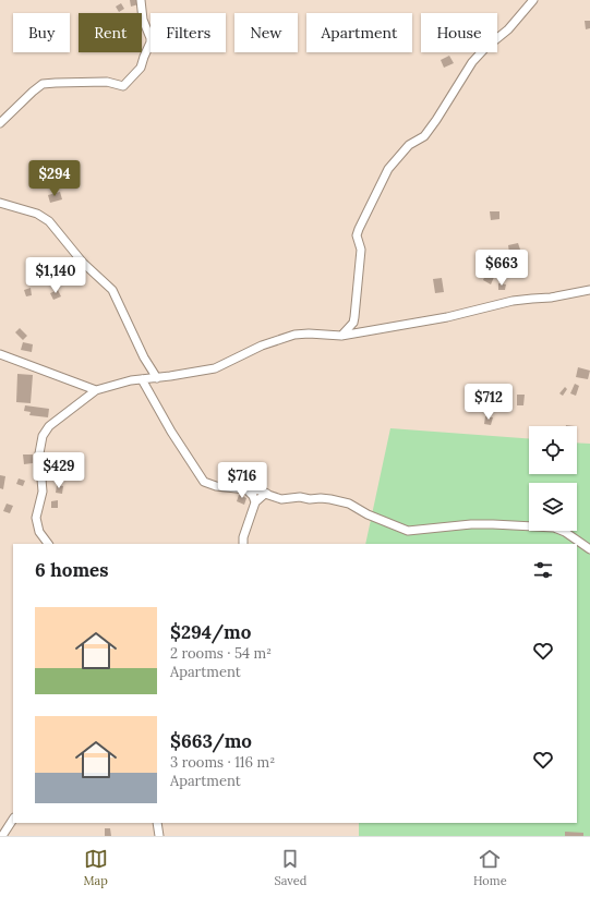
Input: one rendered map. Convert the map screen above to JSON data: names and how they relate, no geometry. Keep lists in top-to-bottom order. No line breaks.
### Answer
{"page":{"chip":["Buy","Rent","Filters","New","Apartment","House"],"price":["$294","$663","$1,140","$712","$429","$716"],"heading":"6 homes","list":[{"name":"$294/mo","note":"2 rooms · 54 m² · Apartment"},{"name":"$663/mo","note":"3 rooms · 116 m² · Apartment"}],"tabs":["Map","Saved","Home"]}}
